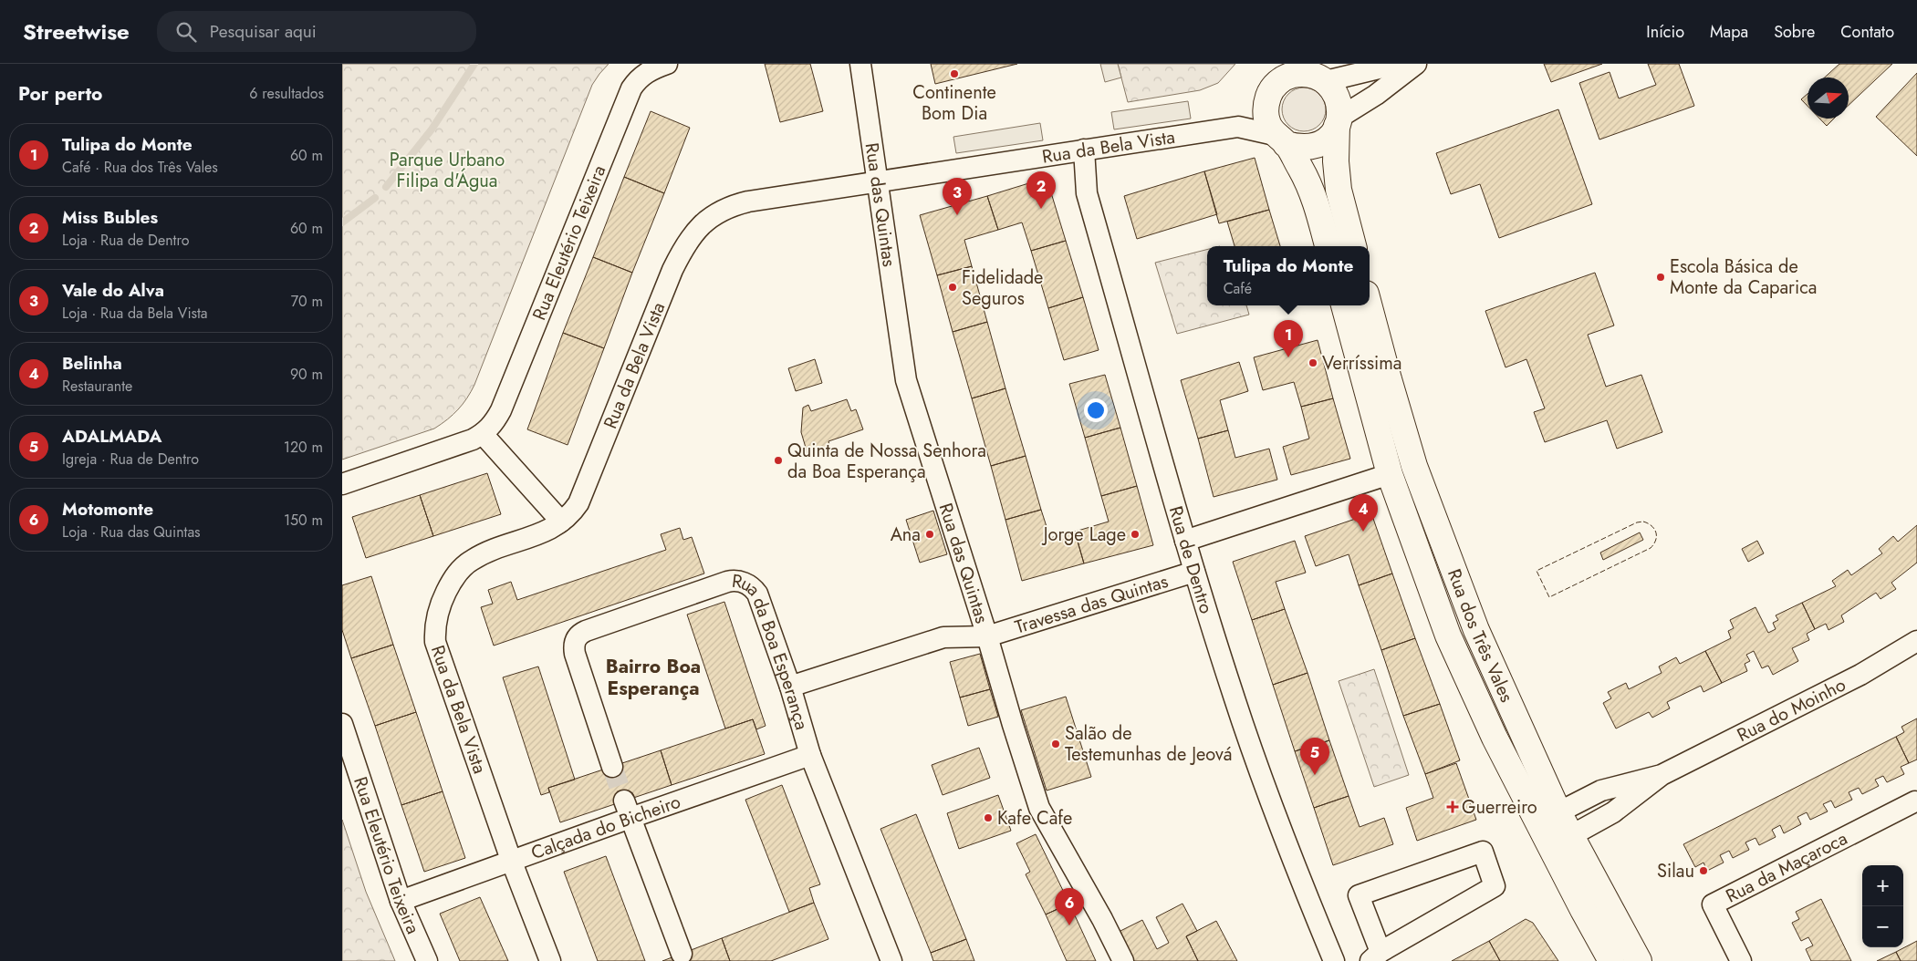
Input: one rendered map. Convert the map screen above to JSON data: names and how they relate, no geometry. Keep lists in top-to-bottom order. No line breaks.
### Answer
{"streets":{"main road":["Rua dos Três Vales"],"street":["Rua da Bela Vista","Rua das Quintas","Rua Eleutério Teixeira","Rua de Dentro","Travessa das Quintas","Rua da Boa Esperança","Rua do Moinho","Calçada do Bicheiro","Rua da Maçaroca"]},"crossings":[["Rua da Bela Vista","Rua das Quintas"],["Rua da Bela Vista","Rua de Dentro"],["Rua da Bela Vista","Calçada do Bicheiro"],["Rua das Quintas","Travessa das Quintas"],["Rua Eleutério Teixeira","Calçada do Bicheiro"],["Rua de Dentro","Travessa das Quintas"],["Rua dos Três Vales","Rua do Moinho"],["Rua da Boa Esperança","Calçada do Bicheiro"]],"districts":["Bairro Boa Esperança"],"parks":["Parque Urbano Filipa d'Água"],"places":{"other":["Continente Bom Dia","Escola Básica de Monte da Caparica","Fidelidade Seguros","Verríssima","Quinta de Nossa Senhora da Boa Esperança","Ana","Jorge Lage","Salão de Testemunhas de Jeová","Kafe Cafe","Silau"],"health":["Guerreiro"]},"north":"right","page":{"header":"Streetwise","search":"Pesquisar aqui","nav":["Início","Mapa","Sobre","Contato"],"heading":["Por perto","6 resultados"],"list":[{"mark":"1","name":"Tulipa do Monte","note":"Café · Rua dos Três Vales","value":"60 m"},{"mark":"2","name":"Miss Bubles","note":"Loja · Rua de Dentro","value":"60 m"},{"mark":"3","name":"Vale do Alva","note":"Loja · Rua da Bela Vista","value":"70 m"},{"mark":"4","name":"Belinha","note":"Restaurante","value":"90 m"},{"mark":"5","name":"ADALMADA","note":"Igreja · Rua de Dentro","value":"120 m"},{"mark":"6","name":"Motomonte","note":"Loja · Rua das Quintas","value":"150 m"}],"pins":["2","3","1","4","5","6"],"popup":["Tulipa do Monte","Café"],"map_buttons":["+","−"]}}
